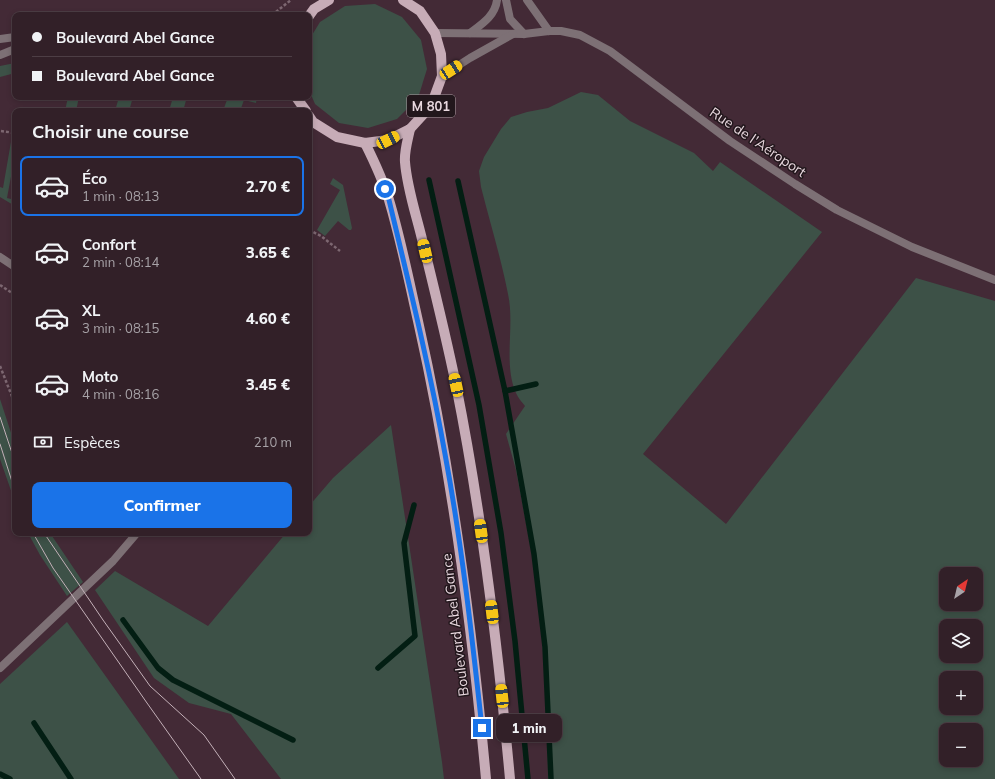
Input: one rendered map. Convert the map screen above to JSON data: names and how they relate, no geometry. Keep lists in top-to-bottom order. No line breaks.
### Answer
{"streets":{"main road":["M 801","Boulevard Abel Gance"],"street":["Rue de l'Aéroport"]},"crossings":[["M 801","Rue de l'Aéroport"],["M 801","Boulevard Abel Gance"]],"north":"top right","page":{"banner":["Boulevard Abel Gance","Boulevard Abel Gance"],"heading":"Choisir une course","list":[{"name":"Éco","note":"1 min · 08:13","value":"2.70 €"},{"name":"Confort","note":"2 min · 08:14","value":"3.65 €"},{"name":"XL","note":"3 min · 08:15","value":"4.60 €"},{"name":"Moto","note":"4 min · 08:16","value":"3.45 €"}],"pay":["Espèces","210 m"],"buttons":"Confirmer","map_buttons":["+","−"],"bubble":"1 min"}}
